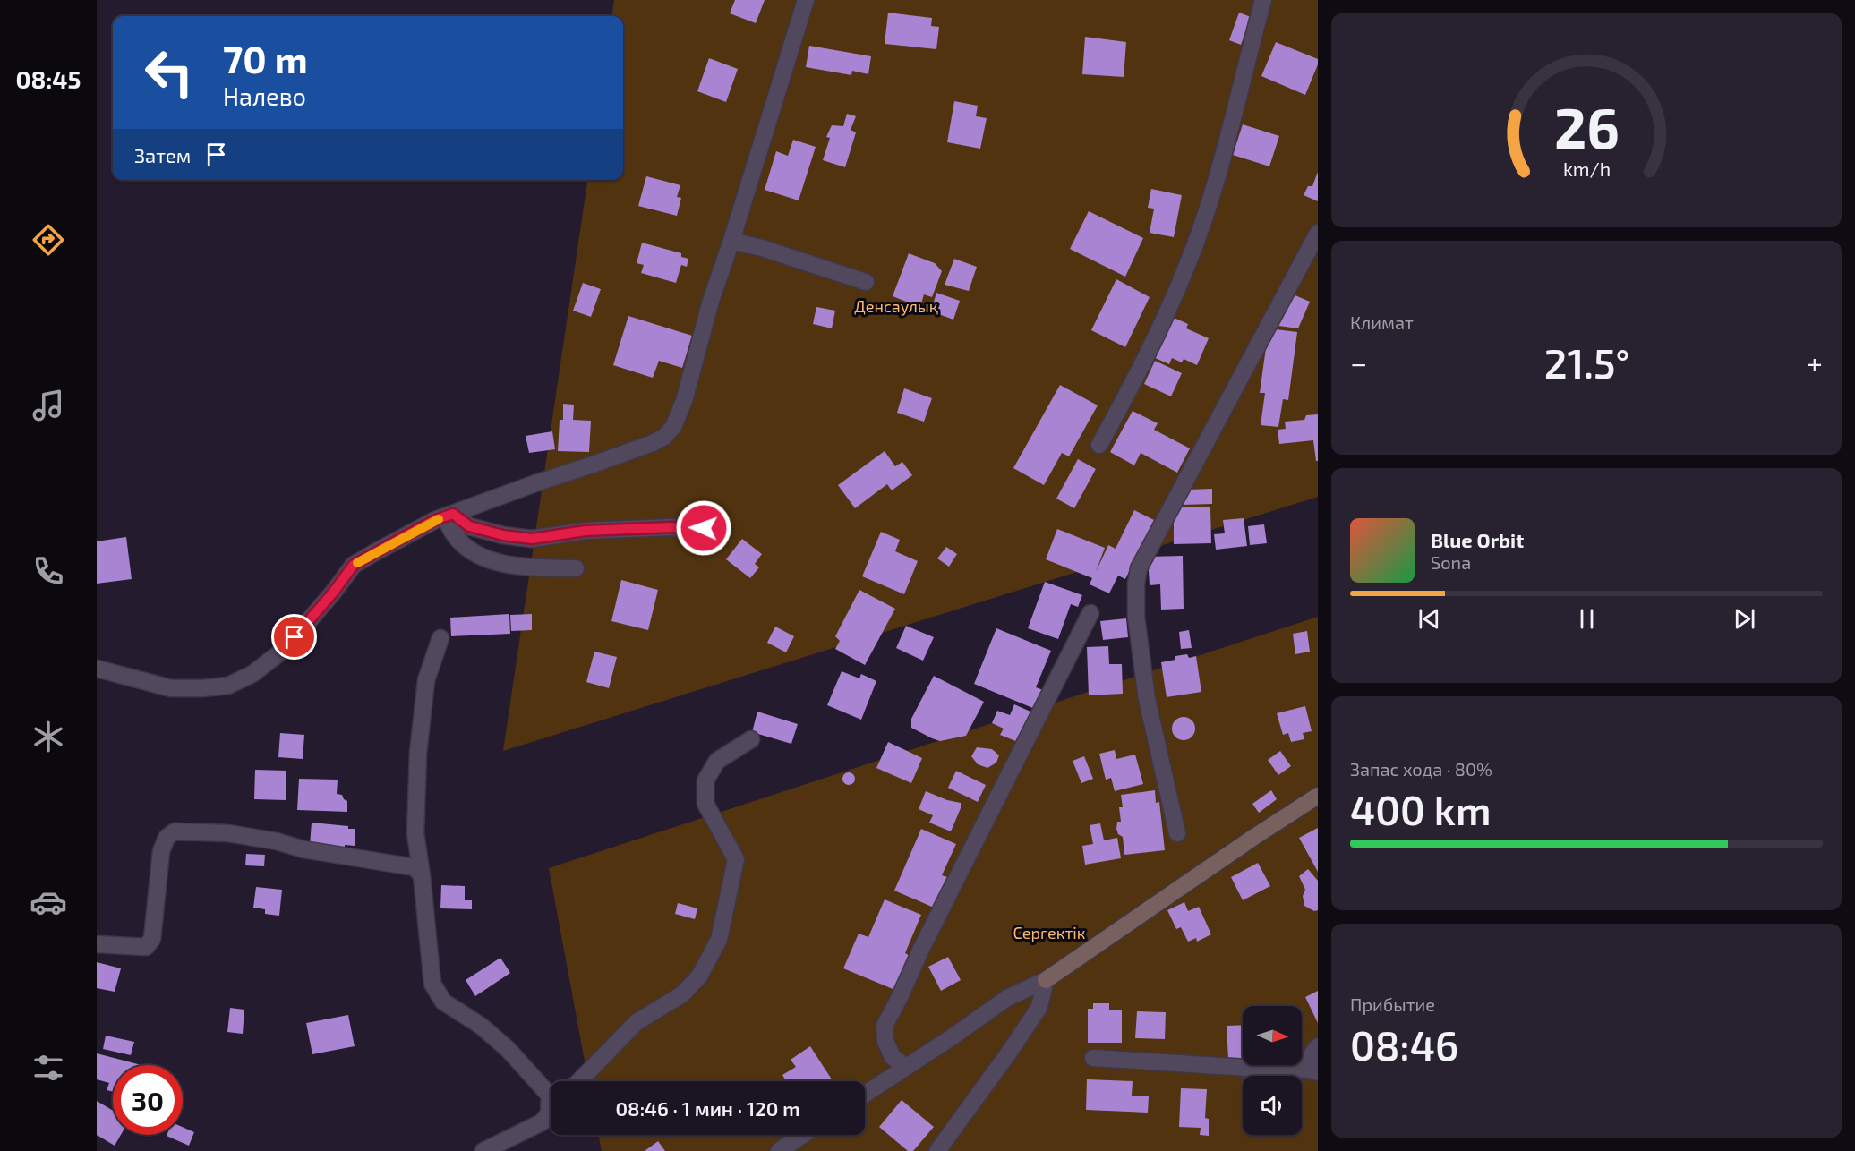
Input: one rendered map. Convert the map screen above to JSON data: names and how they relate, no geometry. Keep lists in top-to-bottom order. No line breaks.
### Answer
{"parks":["Денсаулық","Сергектік"],"north":"right","page":{"tabs":"08:45","turn":["70 m","Налево"],"then":"Затем","tile":["Климат",["Запас хода · 80%","400 km"],["Прибытие","08:46"]],"heat":["−","21.5°","+"],"song":["Blue Orbit","Sona"],"limit":"30","trip":"08:46 · 1 мин · 120 m","gauge":["26","km/h"]}}
